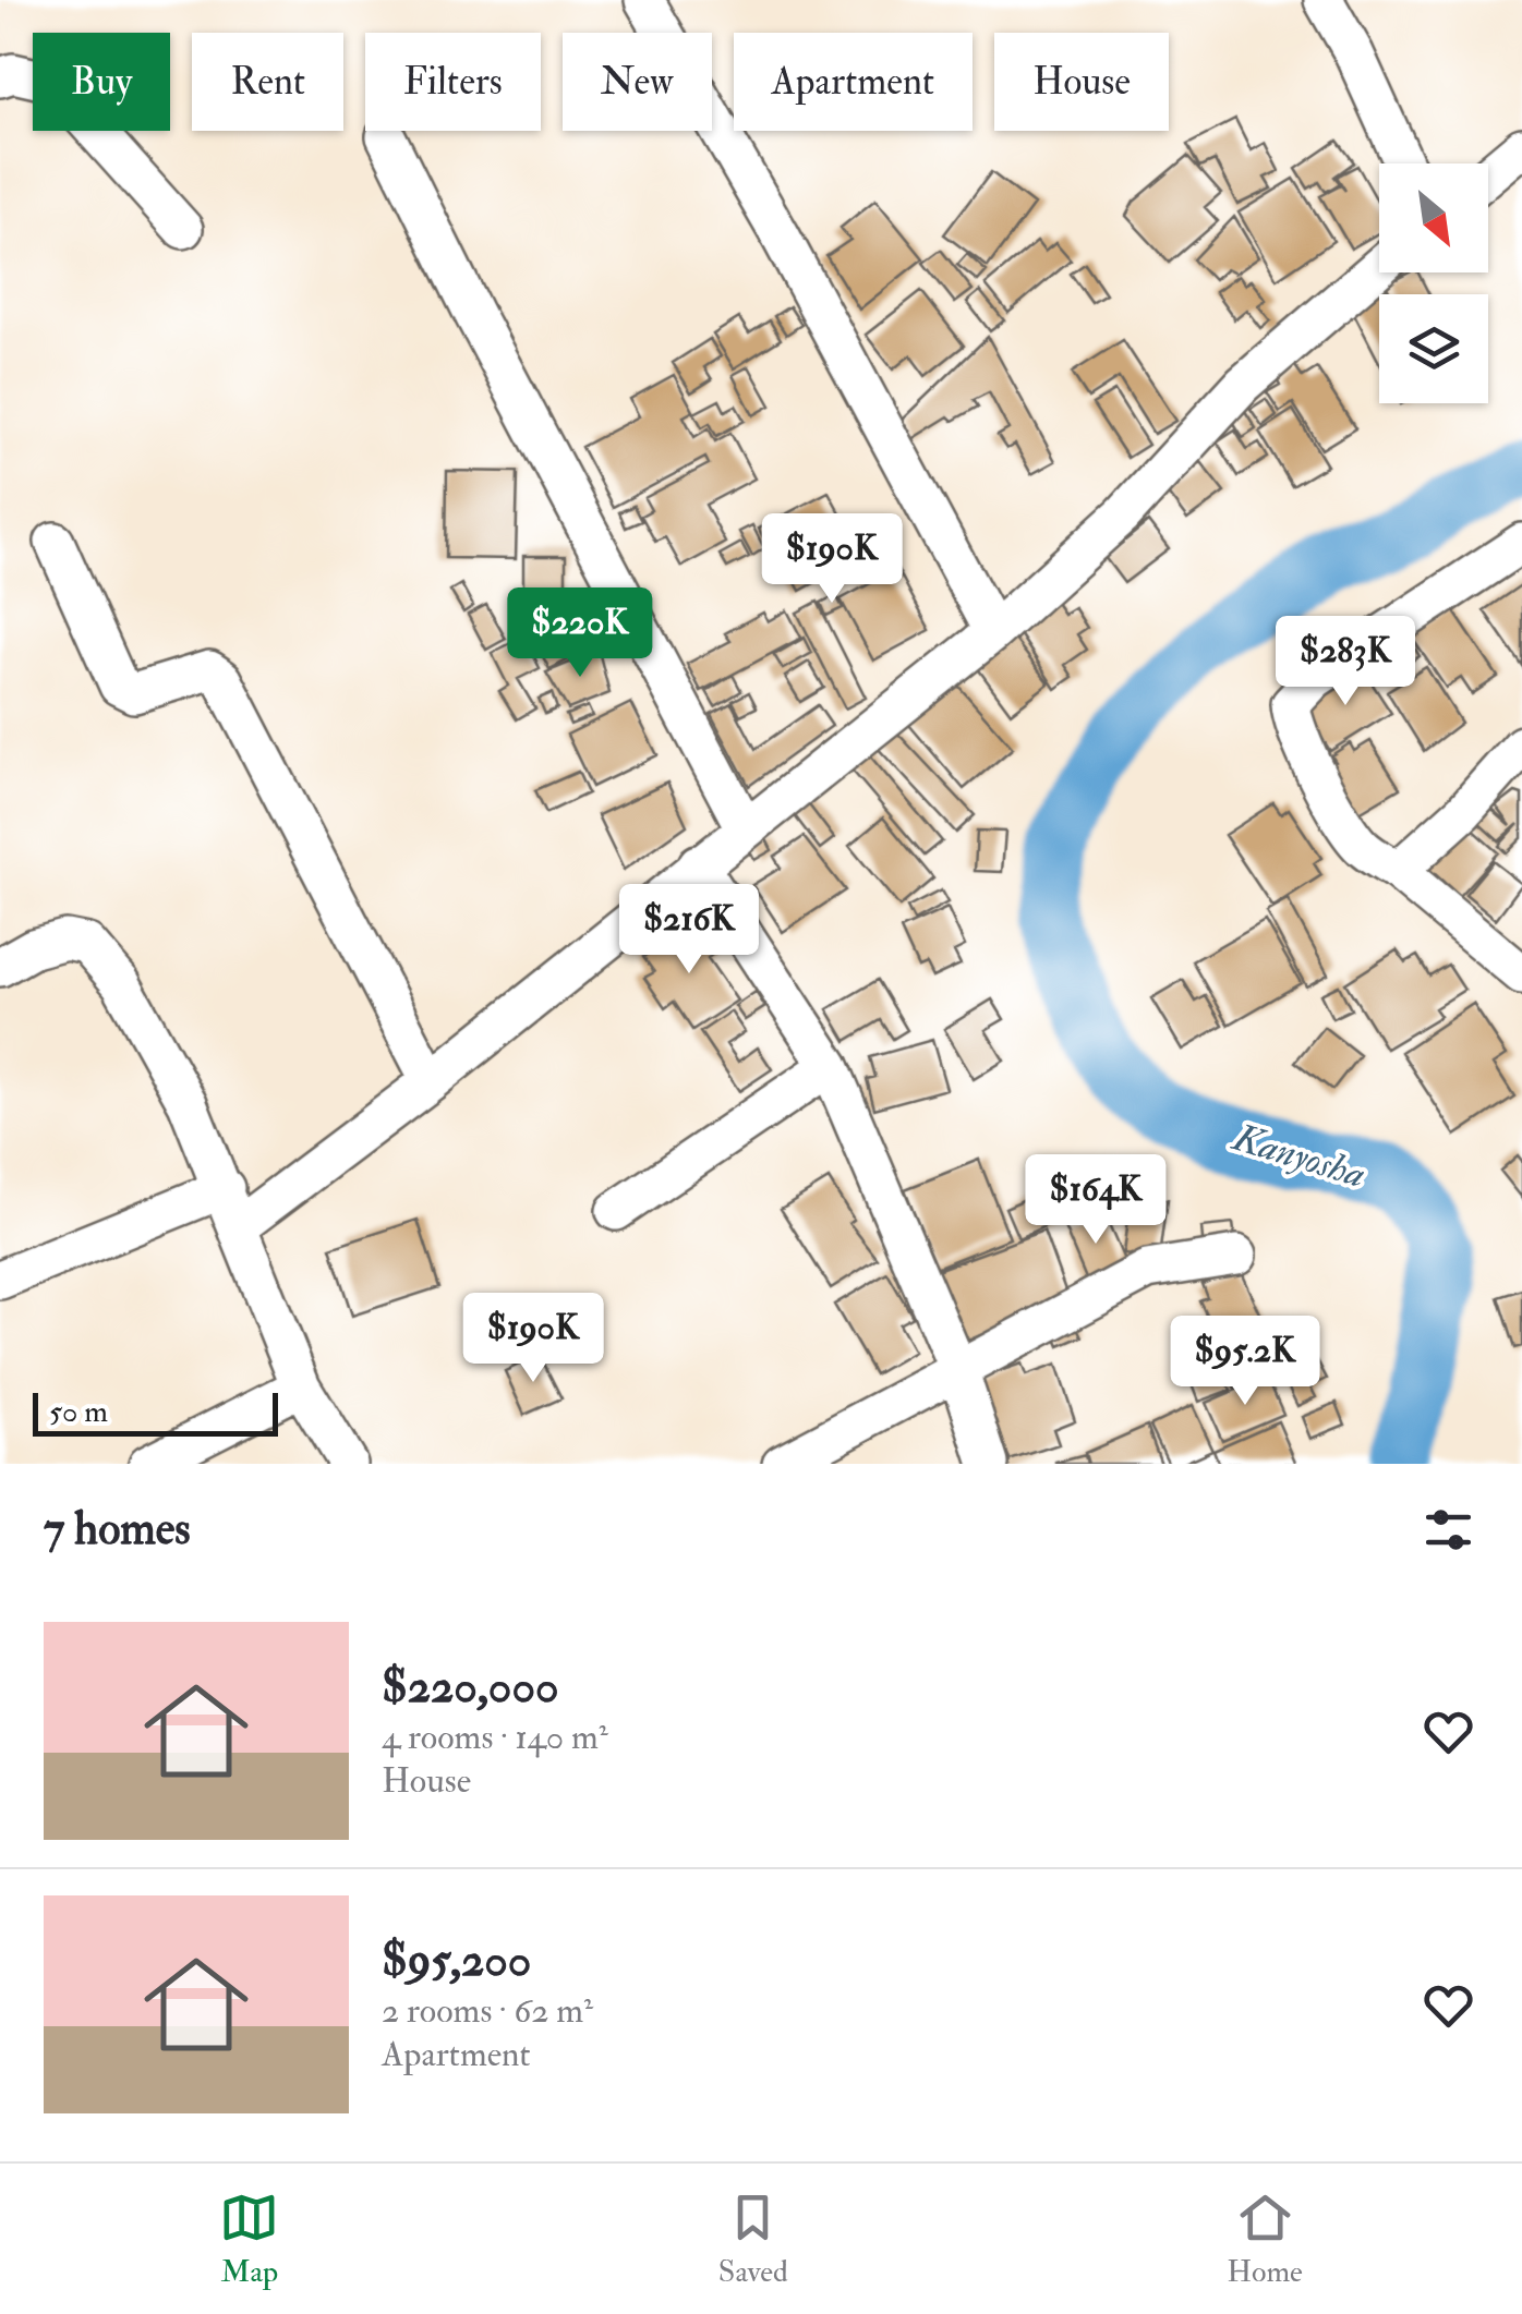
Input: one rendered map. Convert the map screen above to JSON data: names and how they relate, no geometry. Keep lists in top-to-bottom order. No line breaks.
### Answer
{"water":["Kanyosha"],"scale_bar":"50 m","north":"bottom right","page":{"chip":["Buy","Rent","Filters","New","Apartment","House"],"price":["$190K","$220K","$283K","$216K","$164K","$190K","$95.2K"],"scale":"50 m","heading":"7 homes","list":[{"name":"$220,000","note":"4 rooms · 140 m² · House"},{"name":"$95,200","note":"2 rooms · 62 m² · Apartment"}],"tabs":["Map","Saved","Home"]}}
